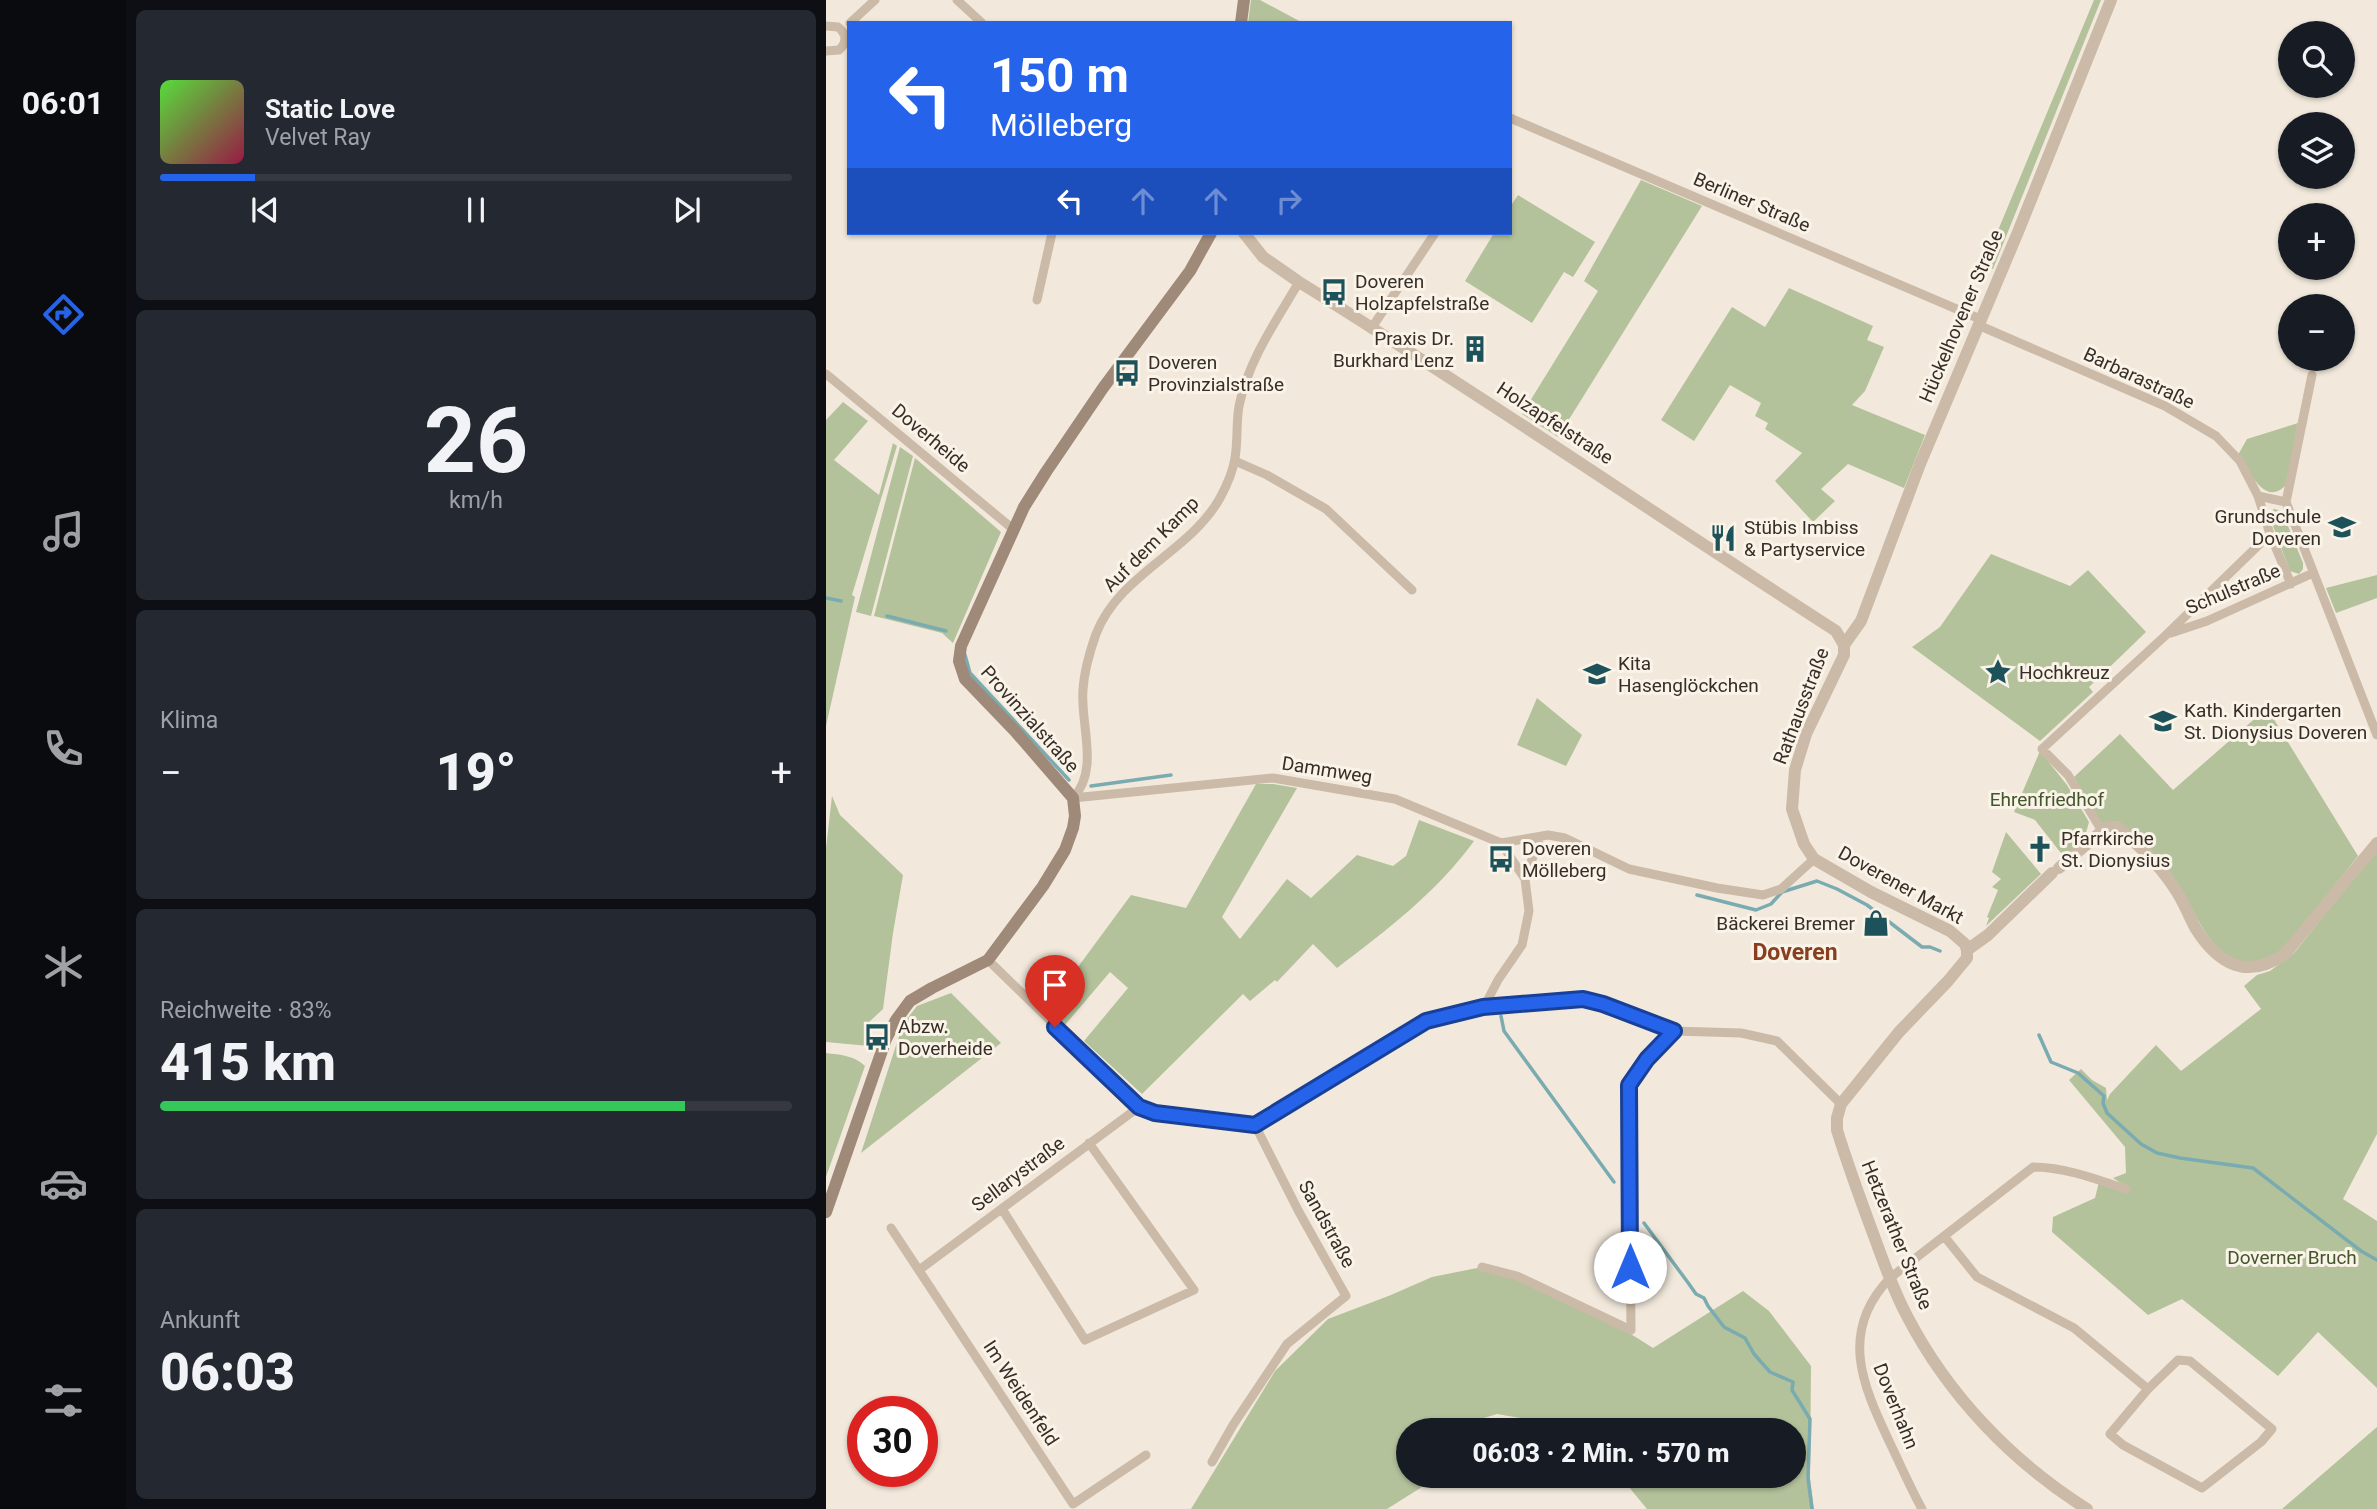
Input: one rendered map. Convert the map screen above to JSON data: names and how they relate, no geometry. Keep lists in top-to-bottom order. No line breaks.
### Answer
{"streets":{"main road":["Provinzialstraße"],"street":["Berliner Straße","Hückelhovener Straße","Barbarastraße","Holzapfelstraße","Doverheide","Auf dem Kamp","Schulstraße","Rathausstraße","Dammweg","Doverener Markt","Sellarystraße","Sandstraße","Hetzerather Straße","Im Weidenfeld","Doverhahn"]},"crossings":[["Berliner Straße","Hückelhovener Straße"],["Berliner Straße","Barbarastraße"],["Hückelhovener Straße","Barbarastraße"],["Hückelhovener Straße","Holzapfelstraße"],["Hückelhovener Straße","Rathausstraße"],["Barbarastraße","Schulstraße"],["Holzapfelstraße","Auf dem Kamp"],["Holzapfelstraße","Rathausstraße"],["Doverheide","Provinzialstraße"],["Auf dem Kamp","Provinzialstraße"],["Auf dem Kamp","Dammweg"],["Rathausstraße","Doverener Markt"],["Provinzialstraße","Dammweg"],["Sellarystraße","Im Weidenfeld"],["Hetzerather Straße","Doverhahn"]],"districts":["Doveren"],"parks":["Ehrenfriedhof","Doverner Bruch"],"places":{"bus stop":["Doveren Holzapfelstraße","Doveren Provinzialstraße","Doveren Mölleberg","Abzw. Doverheide"],"building":["Praxis Dr. Burkhard Lenz"],"school or university":["Grundschule Doveren","Kita Hasenglöckchen","Kath. Kindergarten St. Dionysius Doveren"],"restaurant":["Stübis Imbiss & Partyservice"],"place":["Hochkreuz"],"church":["Pfarrkirche St. Dionysius"],"shop":["Bäckerei Bremer"]},"page":{"tabs":"06:01","map_buttons":["+","−"],"turn":["150 m","Mölleberg"],"song":["Static Love","Velvet Ray"],"tile":[["26","km/h"],"Klima",["Reichweite · 83%","415 km"],["Ankunft","06:03"]],"heat":["−","19°","+"],"limit":"30","trip":"06:03 · 2 Min. · 570 m"}}
